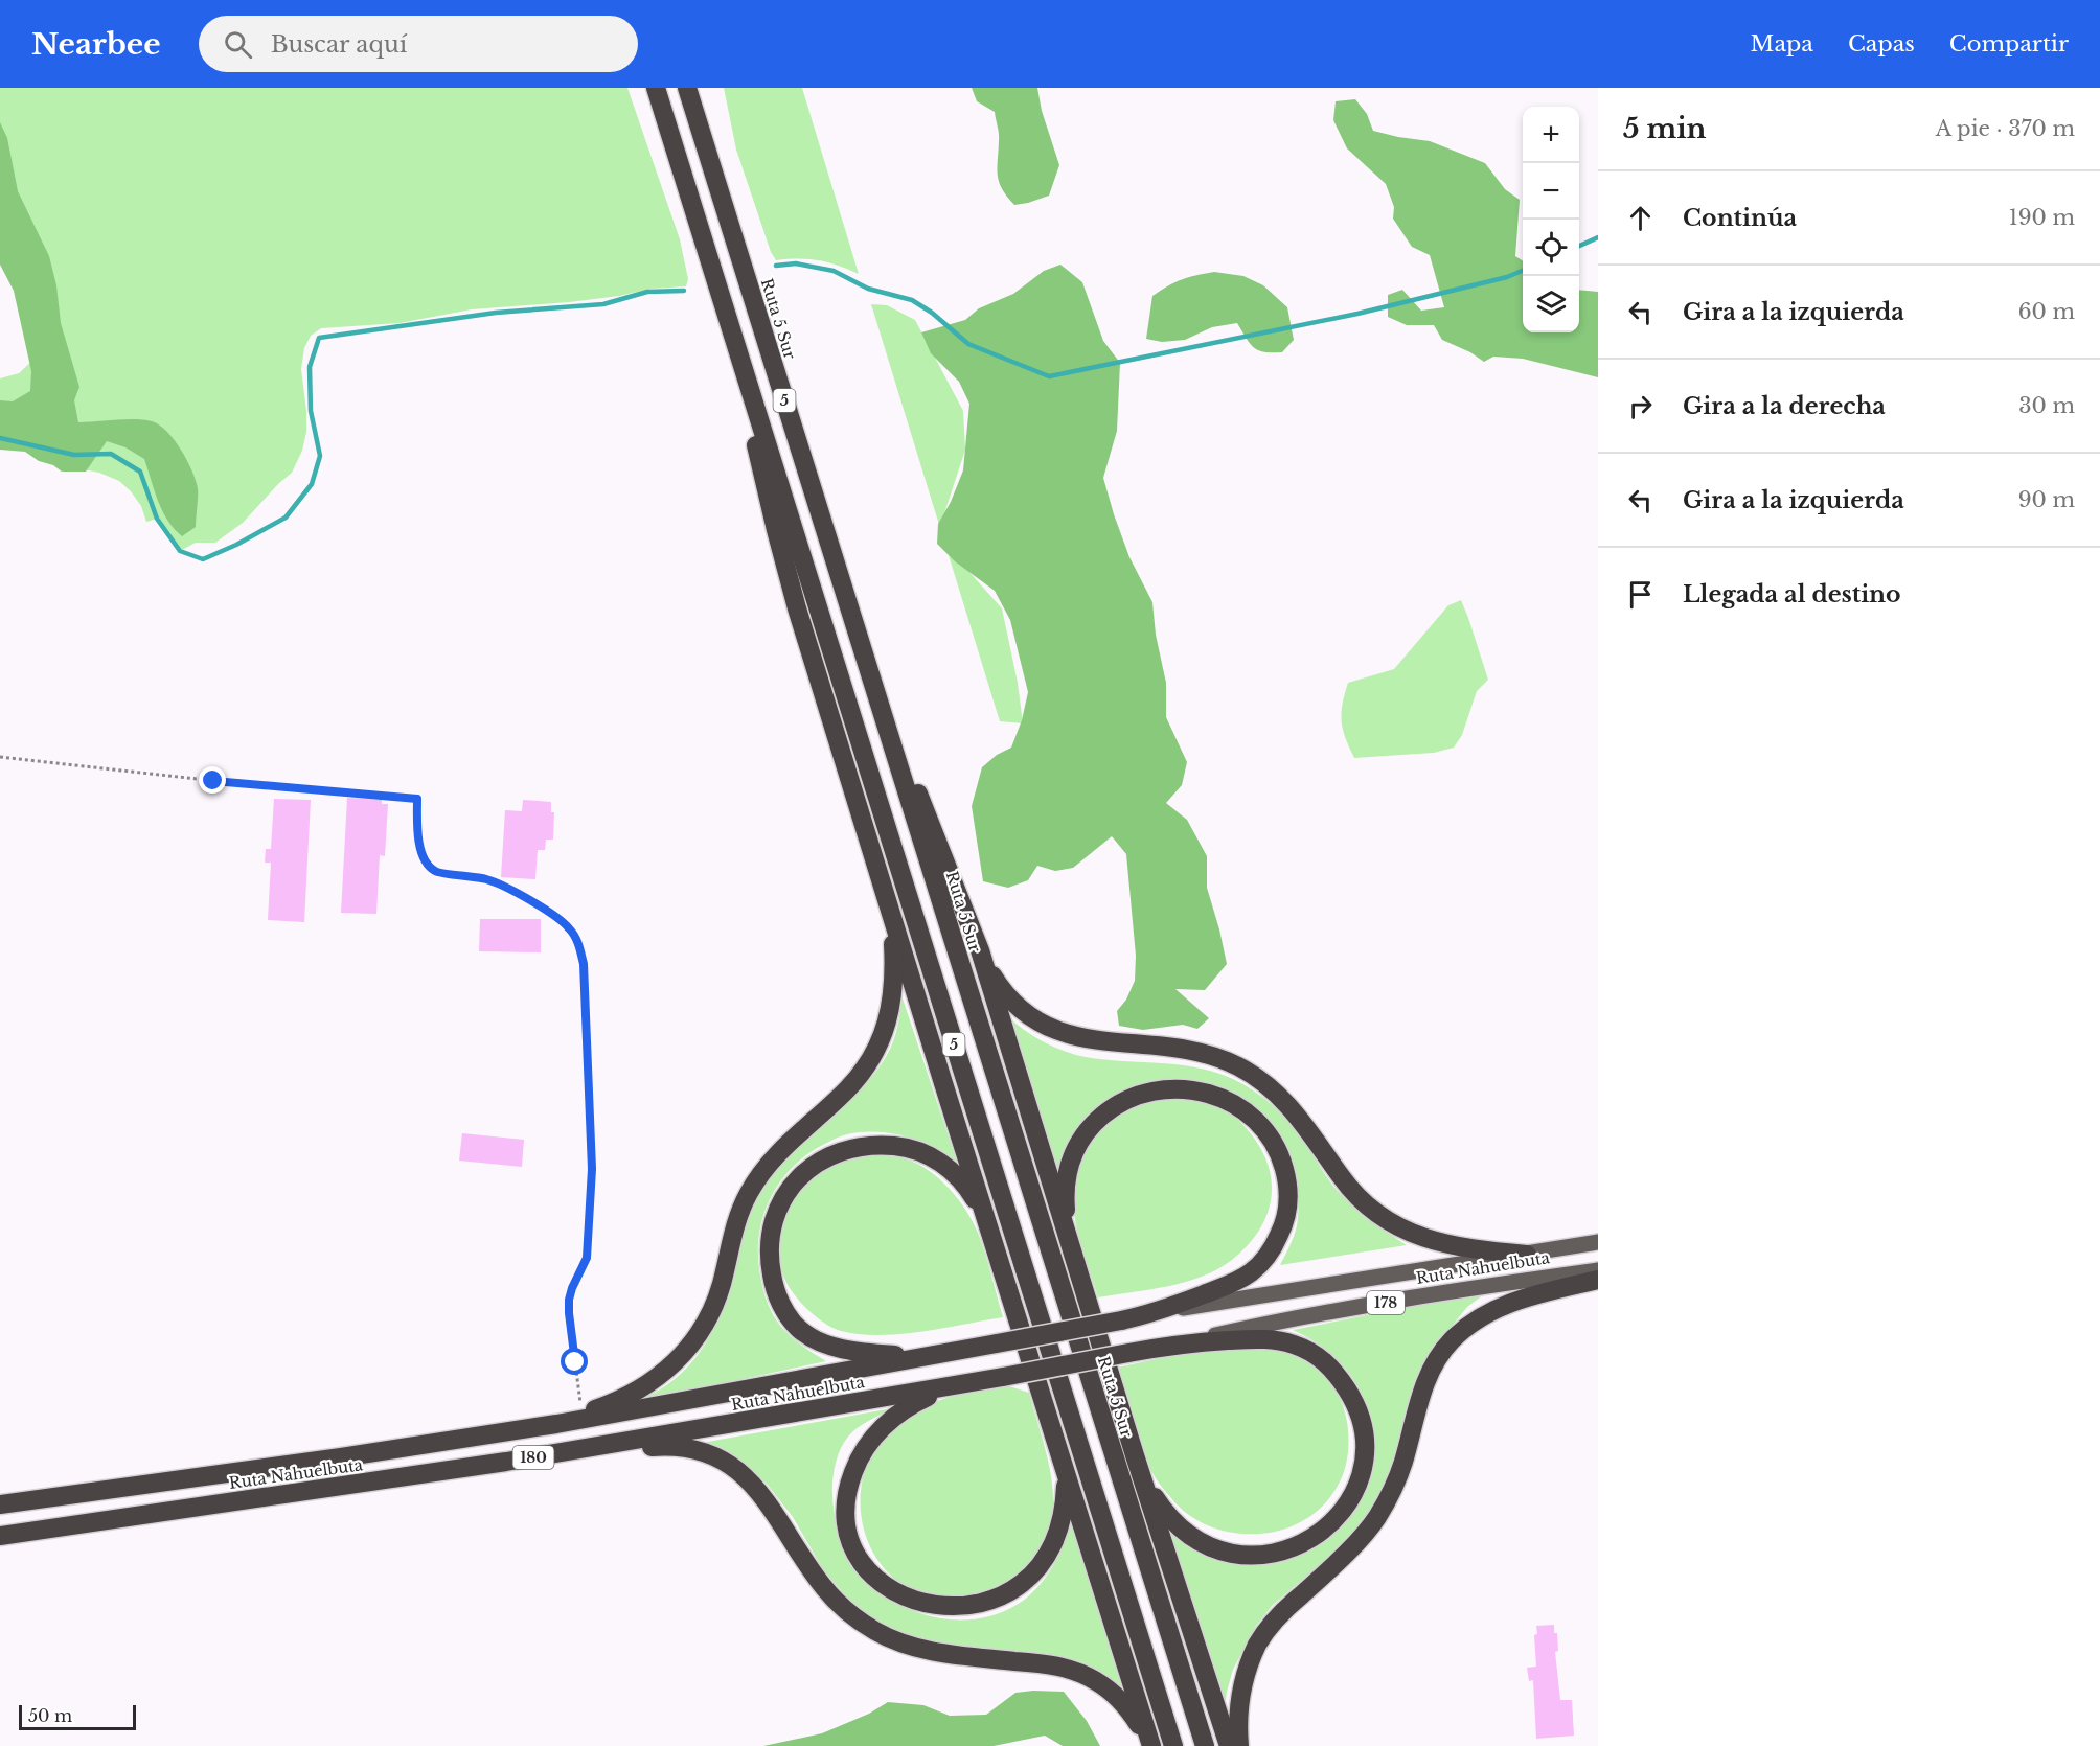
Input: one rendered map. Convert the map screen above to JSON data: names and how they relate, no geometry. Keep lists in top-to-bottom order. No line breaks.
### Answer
{"streets":{"highway":["Ruta 5 Sur","5","Ruta Nahuelbuta","178","180"]},"crossings":[["Ruta Nahuelbuta","178"]],"scale_bar":"50 m","page":{"header":"Nearbee","search":"Buscar aquí","nav":["Mapa","Capas","Compartir"],"heading":["5 min","A pie · 370 m"],"map_buttons":["+","−"],"list":[["Continúa","190 m"],["Gira a la izquierda","60 m"],["Gira a la derecha","30 m"],["Gira a la izquierda","90 m"],"Llegada al destino"],"scale":"50 m"}}
